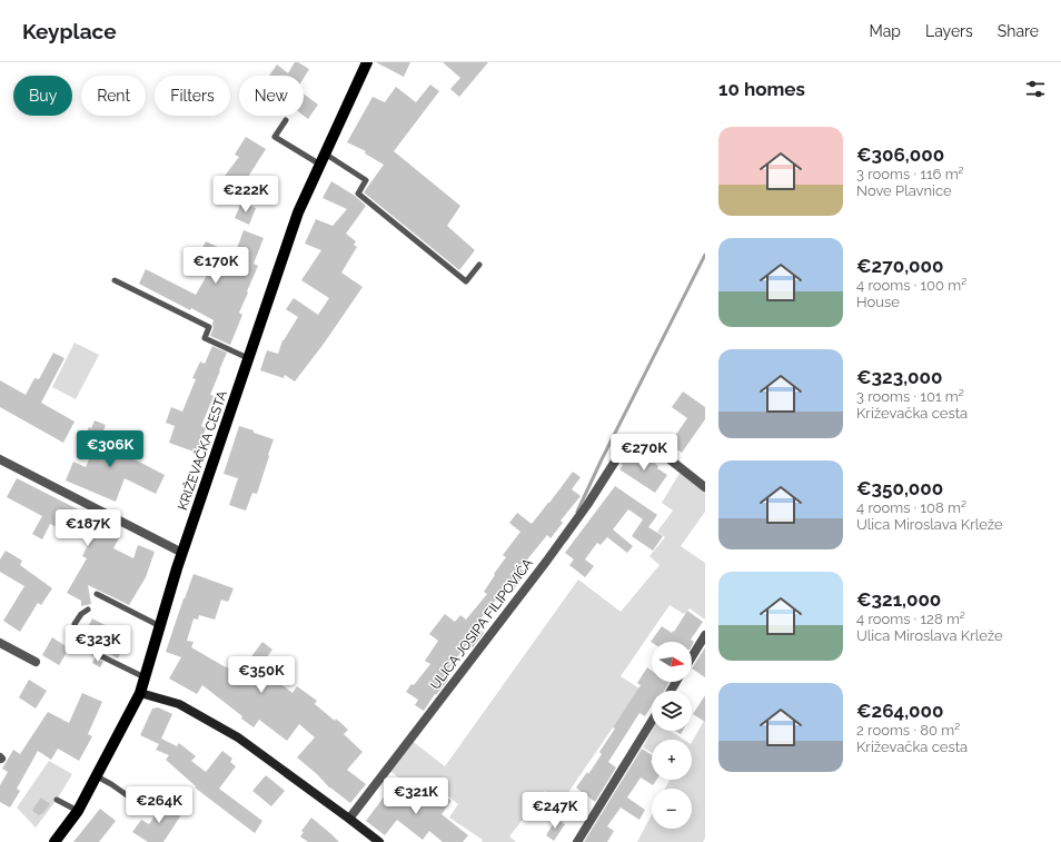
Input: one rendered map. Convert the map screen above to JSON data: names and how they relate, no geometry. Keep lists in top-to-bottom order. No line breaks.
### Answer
{"streets":{"main road":["KRIŽEVAČKA CESTA"],"street":["ULICA JOSIPA FILIPOVIĆA"]},"north":"right","page":{"header":"Keyplace","nav":["Map","Layers","Share"],"heading":"10 homes","chip":["Buy","Rent","Filters","New"],"list":[{"name":"€306,000","note":"3 rooms · 116 m² · Nove Plavnice"},{"name":"€270,000","note":"4 rooms · 100 m² · House"},{"name":"€323,000","note":"3 rooms · 101 m² · Križevačka cesta"},{"name":"€350,000","note":"4 rooms · 108 m² · Ulica Miroslava Krleže"},{"name":"€321,000","note":"4 rooms · 128 m² · Ulica Miroslava Krleže"},{"name":"€264,000","note":"2 rooms · 80 m² · Križevačka cesta"}],"price":["€222K","€170K","€306K","€270K","€187K","€323K","€350K","€321K","€264K","€247K"],"map_buttons":["+","−"]}}
